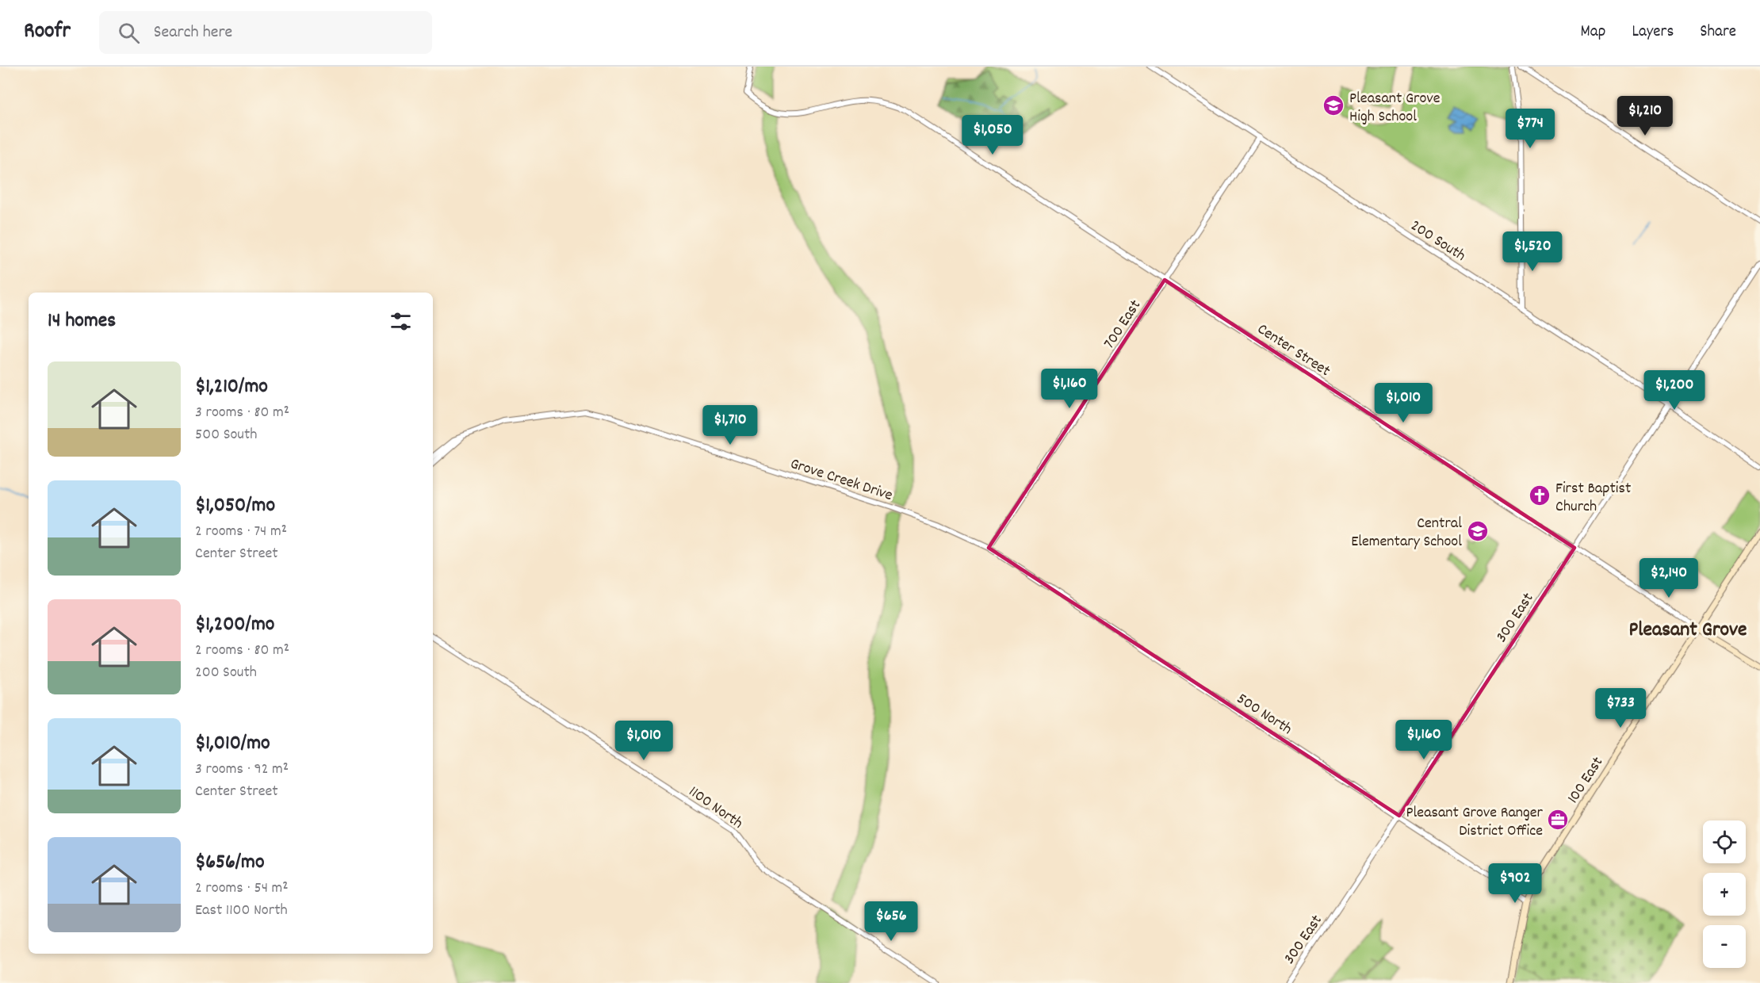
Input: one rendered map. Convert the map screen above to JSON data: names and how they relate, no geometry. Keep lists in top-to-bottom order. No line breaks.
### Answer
{"streets":{"main road":["Center Street","100 East"],"street":["200 South","700 East","Grove Creek Drive","300 East","500 North","1100 North"]},"crossings":[["200 South","700 East"],["200 South","300 East"],["700 East","Center Street"],["700 East","Grove Creek Drive"],["700 East","500 North"],["Center Street","300 East"],["Center Street","100 East"],["Grove Creek Drive","500 North"],["300 East","500 North"],["500 North","100 East"]],"districts":["Pleasant Grove"],"places":{"school or university":["Pleasant Grove High School","Central Elementary School"],"church":["First Baptist Church"],"office":["Pleasant Grove Ranger District Office"]},"page":{"header":"Roofr","search":"Search here","nav":["Map","Layers","Share"],"price":["$1,210","$774","$1,050","$1,520","$1,160","$1,200","$1,010","$1,710","$2,140","$733","$1,160","$1,010","$902","$656"],"heading":"14 homes","list":[{"name":"$1,210/mo","note":"3 rooms · 80 m² · 500 South"},{"name":"$1,050/mo","note":"2 rooms · 74 m² · Center Street"},{"name":"$1,200/mo","note":"2 rooms · 80 m² · 200 South"},{"name":"$1,010/mo","note":"3 rooms · 92 m² · Center Street"},{"name":"$656/mo","note":"2 rooms · 54 m² · East 1100 North"}],"map_buttons":["+","−"]}}
